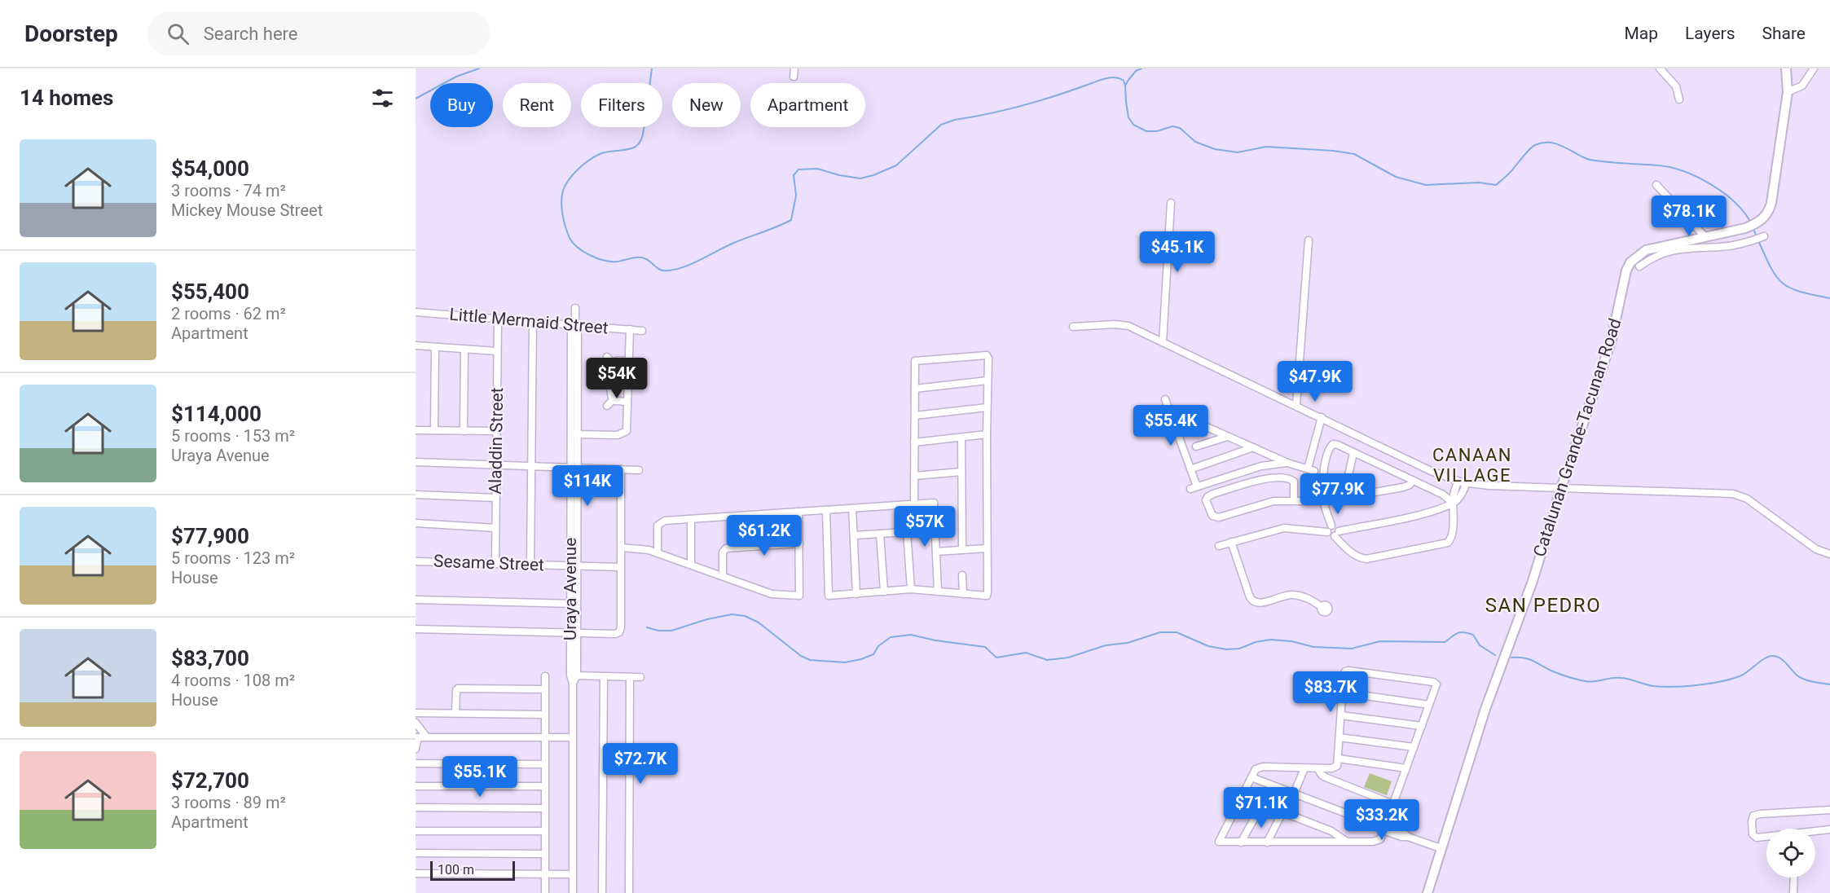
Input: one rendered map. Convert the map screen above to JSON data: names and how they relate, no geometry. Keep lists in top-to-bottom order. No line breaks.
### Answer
{"streets":{"main road":["Catalunan Grande-Tacunan Road"],"street":["Little Mermaid Street","Aladdin Street","Sesame Street","Uraya Avenue"]},"crossings":[["Little Mermaid Street","Aladdin Street"],["Little Mermaid Street","Uraya Avenue"],["Aladdin Street","Sesame Street"],["Sesame Street","Uraya Avenue"]],"districts":["CANAAN VILLAGE","SAN PEDRO"],"scale_bar":"100 m","page":{"header":"Doorstep","search":"Search here","nav":["Map","Layers","Share"],"heading":"14 homes","chip":["Buy","Rent","Filters","New","Apartment"],"list":[{"name":"$54,000","note":"3 rooms · 74 m² · Mickey Mouse Street"},{"name":"$55,400","note":"2 rooms · 62 m² · Apartment"},{"name":"$114,000","note":"5 rooms · 153 m² · Uraya Avenue"},{"name":"$77,900","note":"5 rooms · 123 m² · House"},{"name":"$83,700","note":"4 rooms · 108 m² · House"},{"name":"$72,700","note":"3 rooms · 89 m² · Apartment"}],"price":["$78.1K","$45.1K","$54K","$47.9K","$55.4K","$114K","$77.9K","$57K","$61.2K","$83.7K","$72.7K","$55.1K","$71.1K","$33.2K"],"scale":"100 m"}}
